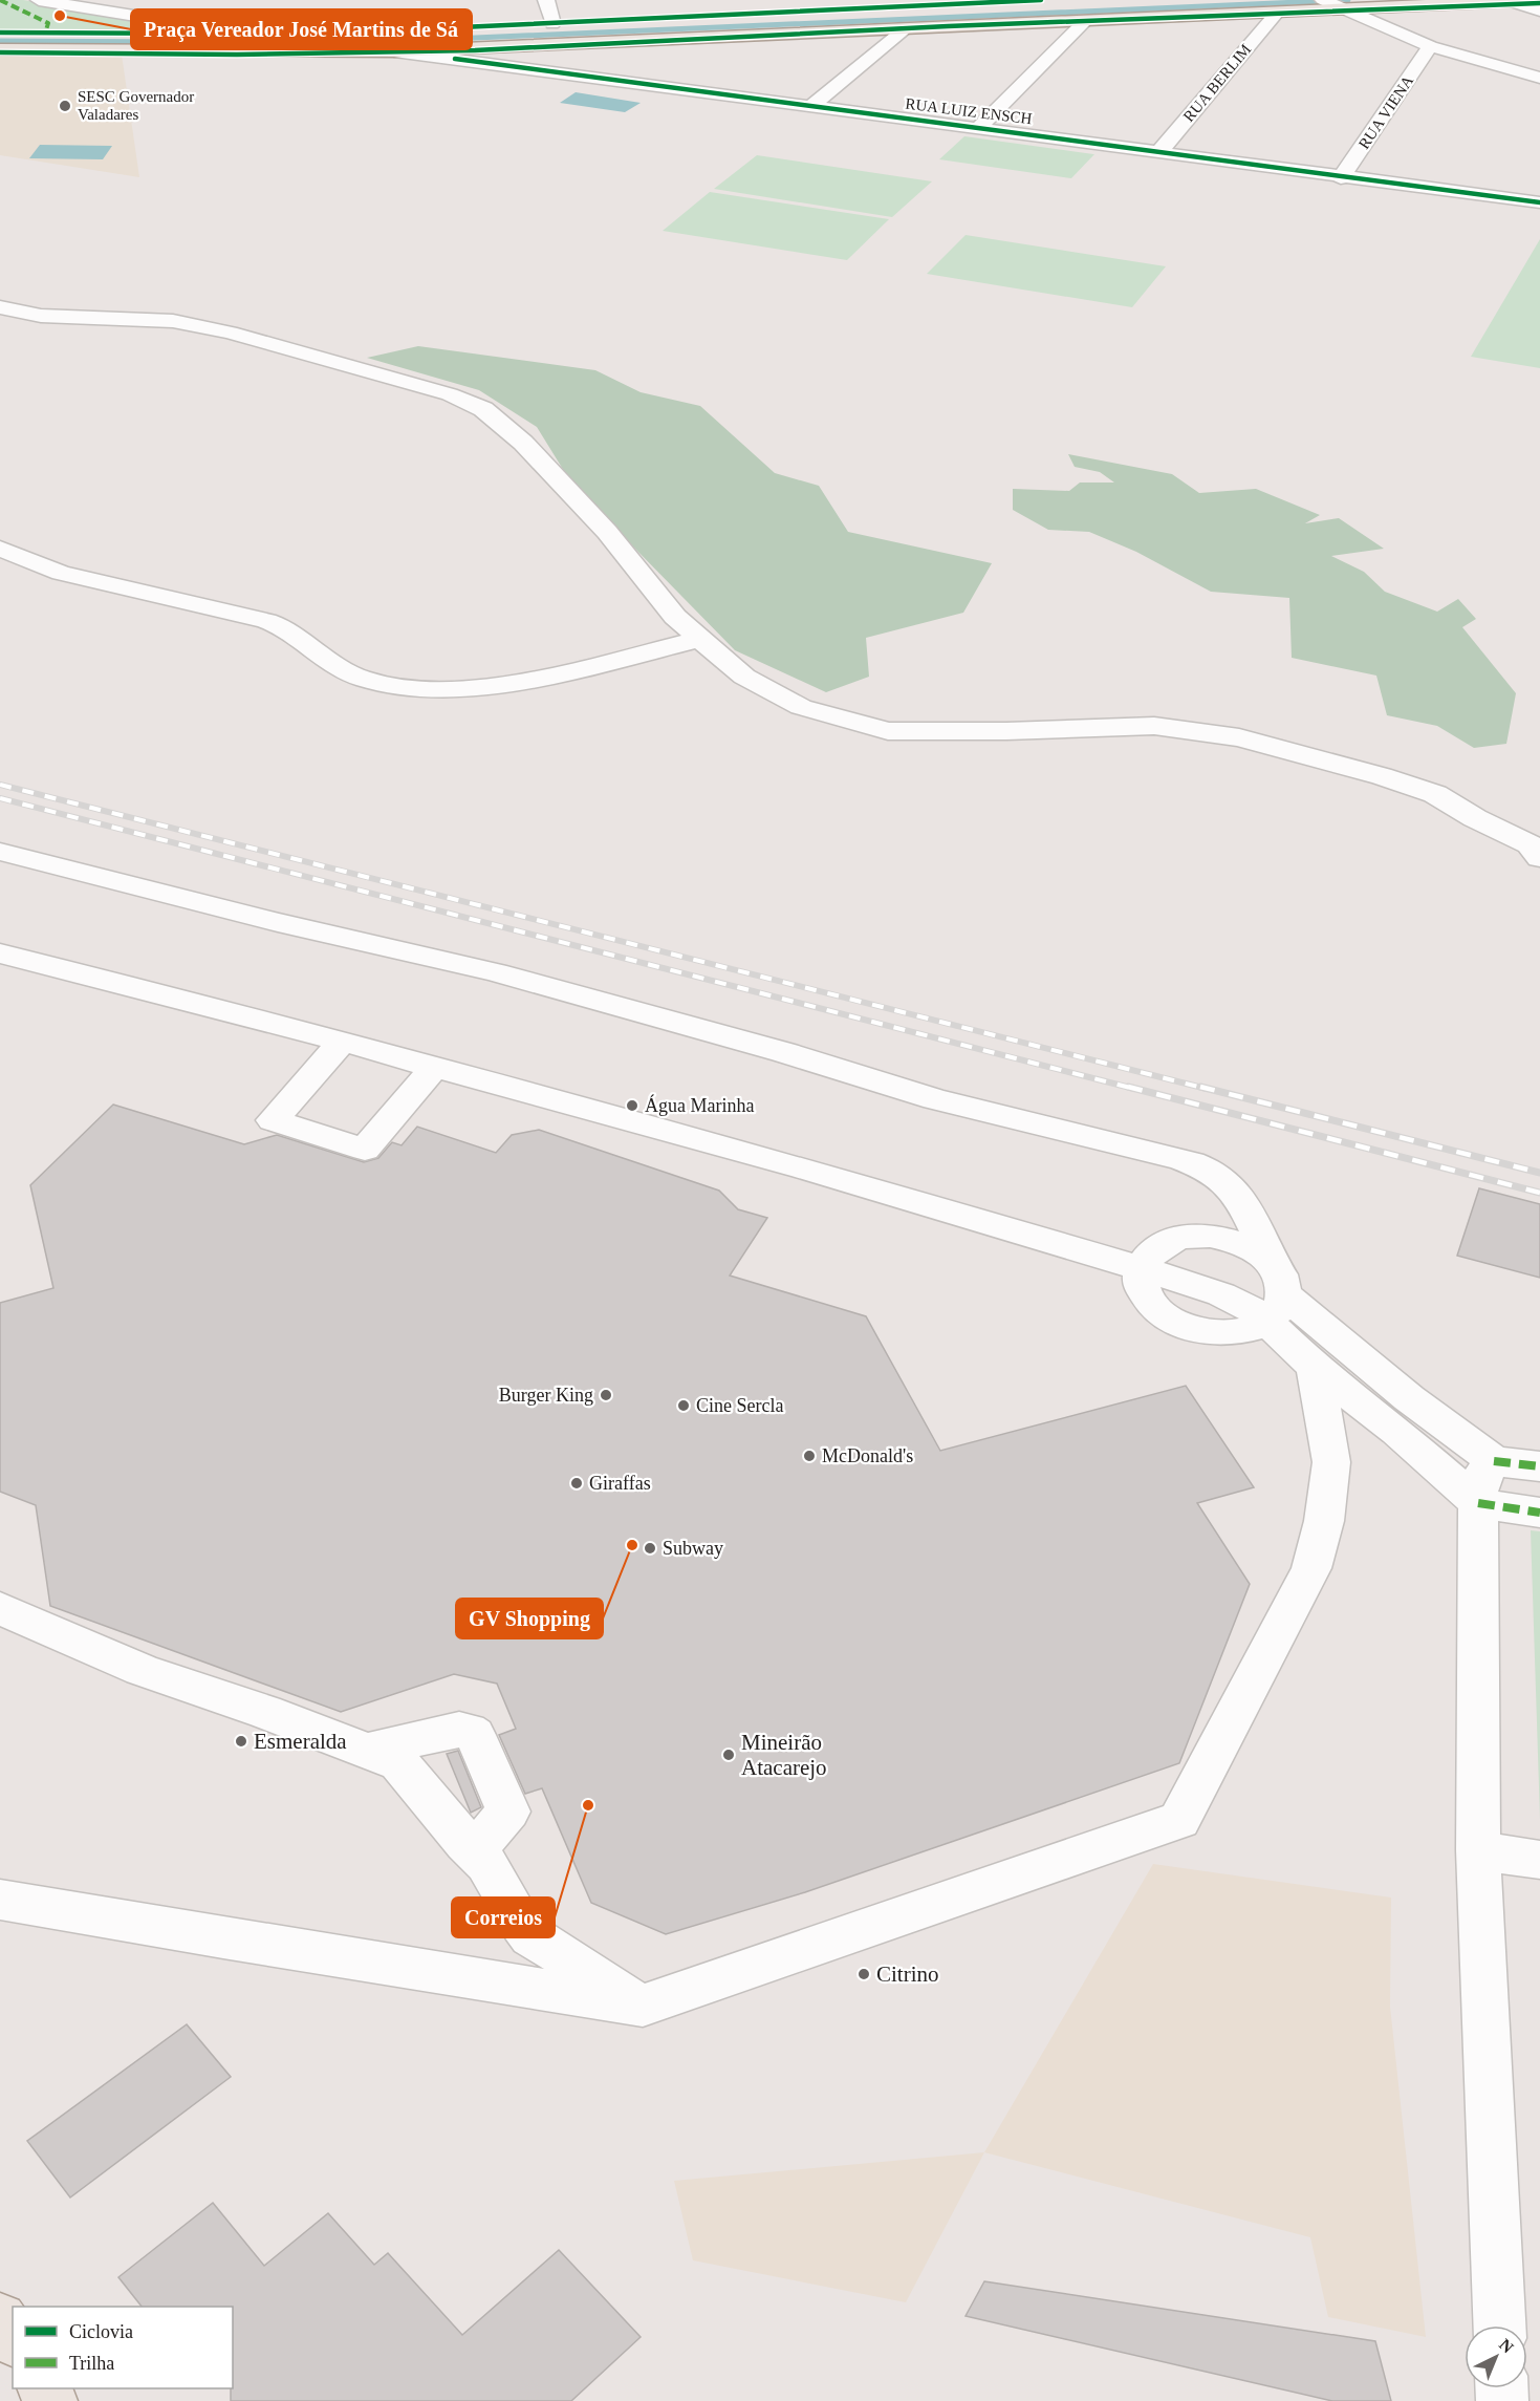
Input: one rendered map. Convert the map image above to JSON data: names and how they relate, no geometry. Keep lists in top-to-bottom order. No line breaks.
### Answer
{"streets":{"street":["RUA BERLIM","RUA LUIZ ENSCH","RUA VIENA"]},"crossings":[["RUA BERLIM","RUA LUIZ ENSCH"],["RUA LUIZ ENSCH","RUA VIENA"]],"places":["Praça Vereador José Martins de Sá","SESC Governador Valadares","Água Marinha","Burger King","Cine Sercla","McDonald's","Giraffas","GV Shopping","Subway","Esmeralda","Mineirão Atacarejo","Correios","Citrino"],"legend":["Ciclovia","Trilha"],"north":"top right"}
